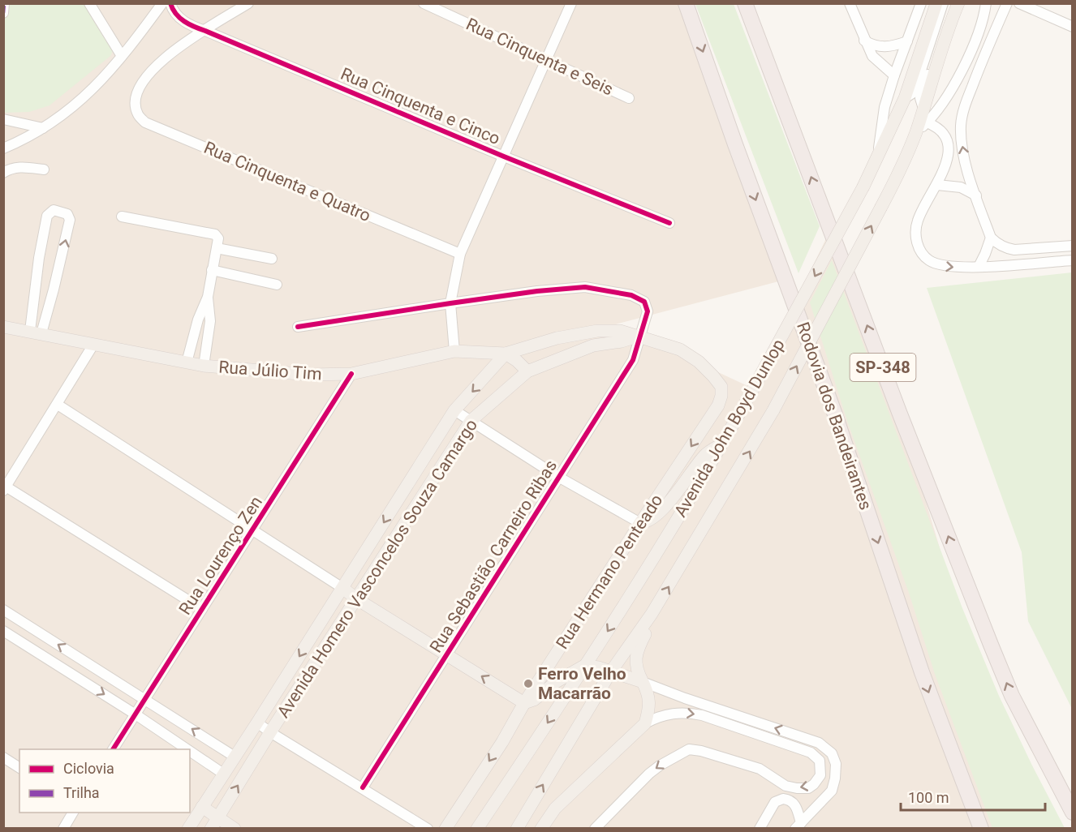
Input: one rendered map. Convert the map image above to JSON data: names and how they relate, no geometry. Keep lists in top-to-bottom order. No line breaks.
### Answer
{"streets":{"highway":["SP-348","Rodovia dos Bandeirantes"],"main road":["Rua Júlio Tim","Avenida John Boyd Dunlop","Avenida Homero Vasconcelos Souza Camargo","Rua Hermano Penteado"],"street":["Rua Cinquenta e Seis","Rua Cinquenta e Cinco","Rua Cinquenta e Quatro","Rua Lourenço Zen","Rua Sebastião Carneiro Ribas"]},"crossings":[["Rua Cinquenta e Cinco","Rua Cinquenta e Quatro"],["Rua Júlio Tim","Rua Lourenço Zen"],["Rua Júlio Tim","Rua Sebastião Carneiro Ribas"],["Rua Júlio Tim","Avenida Homero Vasconcelos Souza Camargo"],["Rua Júlio Tim","Rua Hermano Penteado"],["Rua Sebastião Carneiro Ribas","Avenida Homero Vasconcelos Souza Camargo"]],"places":["Ferro Velho Macarrão"],"legend":["Ciclovia","Trilha"],"scale_bar":"100 m"}
